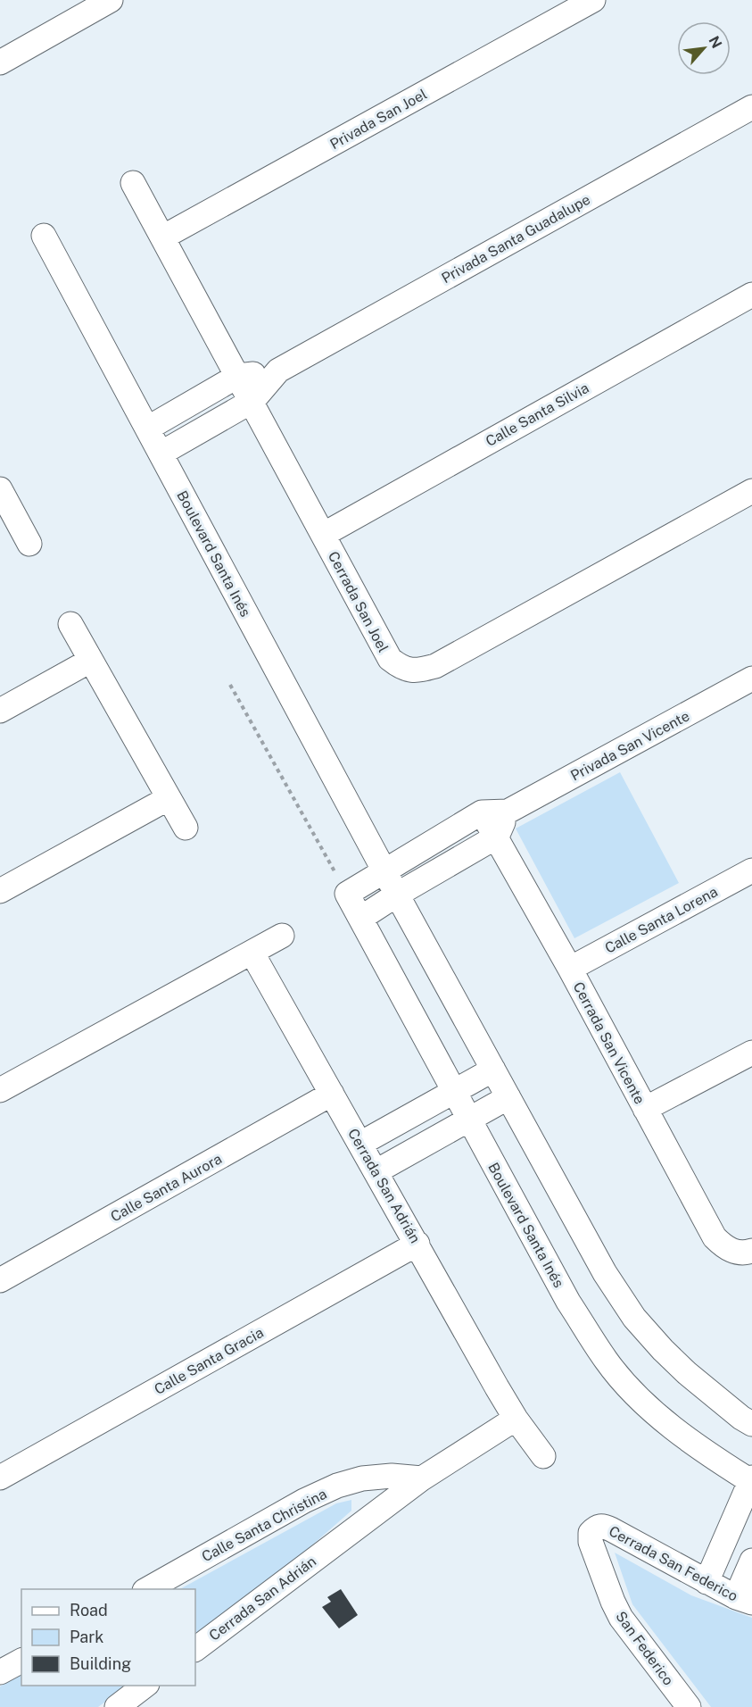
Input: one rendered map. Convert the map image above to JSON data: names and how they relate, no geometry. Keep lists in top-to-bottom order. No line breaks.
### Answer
{"streets":{"street":["Privada San Joel","Privada Santa Guadalupe","Calle Santa Silvia","Boulevard Santa Inés","Cerrada San Joel","Privada San Vicente","Calle Santa Lorena","Cerrada San Vicente","Cerrada San Adrián","Calle Santa Aurora","Calle Santa Gracia","Calle Santa Christina","Cerrada San Federico","San Federico"]},"crossings":[["Privada San Joel","Cerrada San Joel"],["Privada Santa Guadalupe","Boulevard Santa Inés"],["Privada Santa Guadalupe","Cerrada San Joel"],["Calle Santa Silvia","Cerrada San Joel"],["Boulevard Santa Inés","Privada San Vicente"],["Privada San Vicente","Cerrada San Vicente"],["Calle Santa Lorena","Cerrada San Vicente"],["Cerrada San Adrián","Calle Santa Aurora"],["Cerrada San Adrián","Calle Santa Gracia"],["Cerrada San Adrián","Calle Santa Christina"],["Cerrada San Federico","San Federico"]],"legend":["Road","Park","Building"],"north":"top right"}
